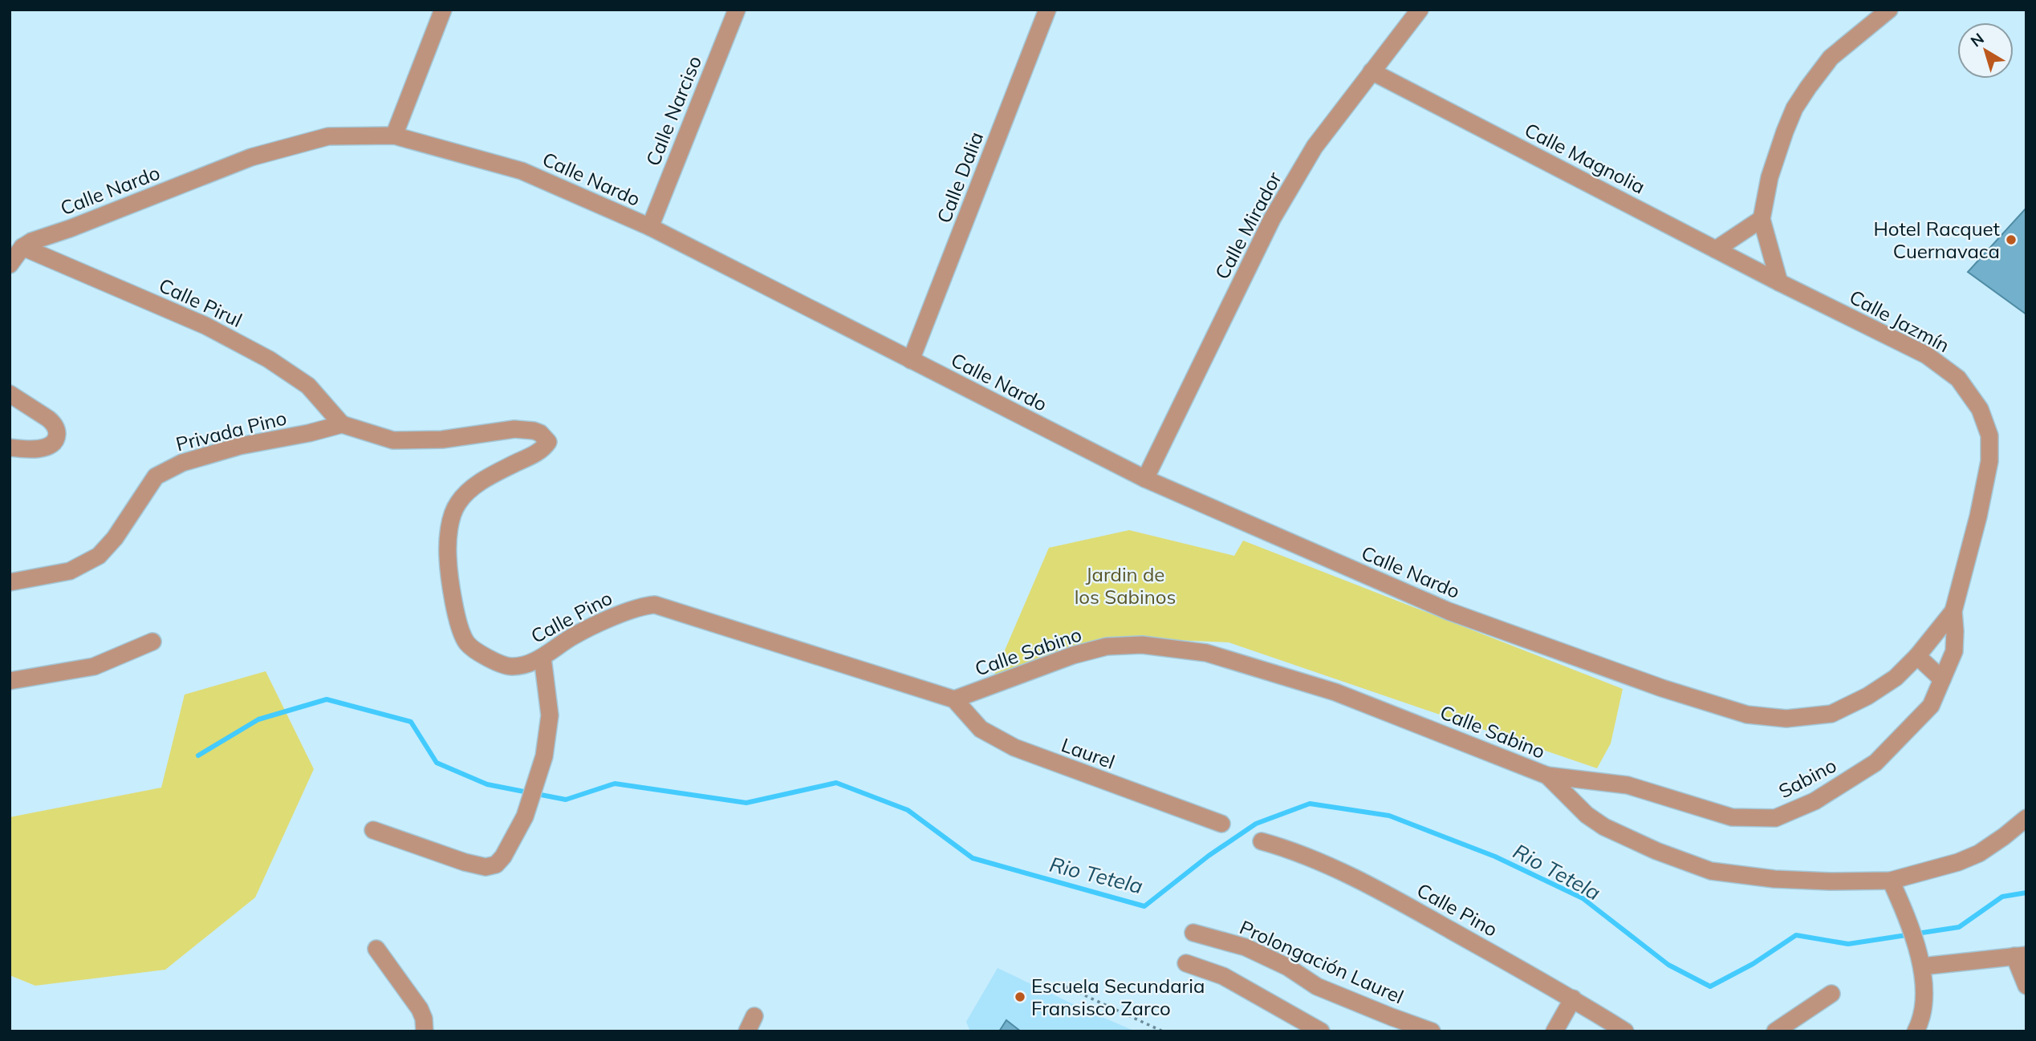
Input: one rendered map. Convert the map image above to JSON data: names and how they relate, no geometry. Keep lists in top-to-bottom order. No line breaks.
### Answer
{"streets":{"street":["Calle Narciso","Calle Magnolia","Calle Dalia","Calle Nardo","Calle Mirador","Calle Pirul","Calle Jazmín","Privada Pino","Calle Pino","Calle Sabino","Laurel","Sabino","Prolongación Laurel"]},"crossings":[["Calle Narciso","Calle Nardo"],["Calle Magnolia","Calle Mirador"],["Calle Magnolia","Calle Jazmín"],["Calle Dalia","Calle Nardo"],["Calle Nardo","Calle Mirador"],["Calle Nardo","Calle Pirul"],["Calle Nardo","Calle Jazmín"],["Calle Nardo","Sabino"],["Calle Pirul","Privada Pino"],["Calle Pirul","Calle Pino"],["Calle Jazmín","Sabino"],["Privada Pino","Calle Pino"],["Calle Pino","Calle Sabino"],["Calle Pino","Laurel"],["Calle Sabino","Laurel"],["Calle Sabino","Sabino"]],"water":["Rio Tetela"],"parks":["Jardin de los Sabinos"],"places":["Hotel Racquet Cuernavaca","Escuela Secundaria Fransisco Zarco"],"north":"top left"}
